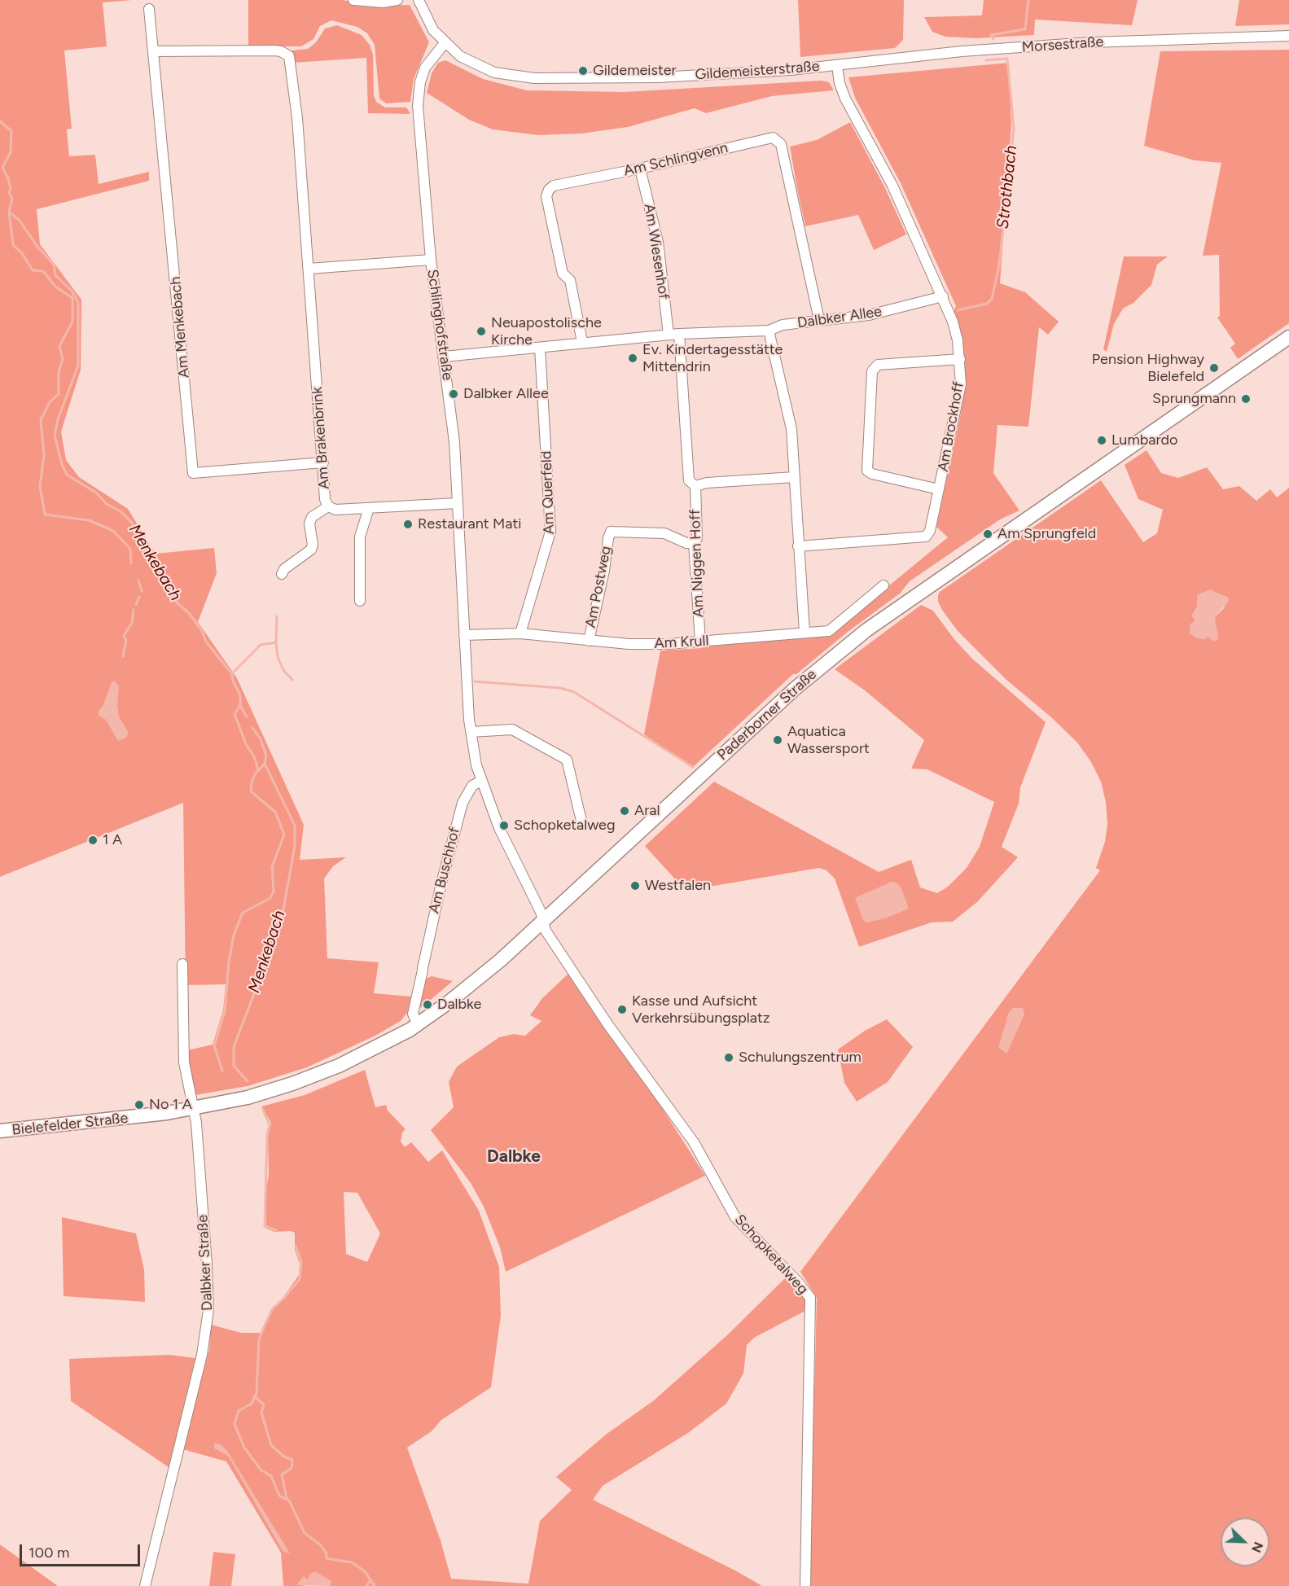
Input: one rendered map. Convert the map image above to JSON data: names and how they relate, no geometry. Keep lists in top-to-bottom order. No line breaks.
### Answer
{"streets":{"main road":["Paderborner Straße","Bielefelder Straße"],"street":["Morsestraße","Gildemeisterstraße","Am Schlingvenn","Am Wiesenhof","Dalbker Allee","Schlinghofstraße","Am Menkebach","Am Brockhoff","Am Brakenbrink","Am Querfeld","Am Niggen Hoff","Am Postweg","Am Krull","Am Buschhof","Schopketalweg","Dalbker Straße"]},"crossings":[["Morsestraße","Gildemeisterstraße"],["Morsestraße","Am Brockhoff"],["Gildemeisterstraße","Schlinghofstraße"],["Gildemeisterstraße","Am Brockhoff"],["Am Schlingvenn","Am Wiesenhof"],["Am Schlingvenn","Dalbker Allee"],["Am Wiesenhof","Dalbker Allee"],["Dalbker Allee","Schlinghofstraße"],["Dalbker Allee","Am Brockhoff"],["Dalbker Allee","Am Querfeld"],["Dalbker Allee","Am Niggen Hoff"],["Schlinghofstraße","Am Brakenbrink"],["Schlinghofstraße","Am Krull"],["Schlinghofstraße","Paderborner Straße"],["Schlinghofstraße","Am Buschhof"],["Schlinghofstraße","Schopketalweg"],["Am Menkebach","Am Brakenbrink"],["Am Querfeld","Am Krull"],["Am Niggen Hoff","Am Postweg"],["Am Niggen Hoff","Am Krull"],["Am Postweg","Am Krull"],["Paderborner Straße","Am Buschhof"],["Paderborner Straße","Bielefelder Straße"],["Paderborner Straße","Schopketalweg"],["Bielefelder Straße","Dalbker Straße"]],"districts":["Dalbke"],"water":["Strothbach","Menkebach"],"places":["Gildemeister","Neuapostolische Kirche","Ev. Kindertagesstätte Mittendrin","Pension Highway Bielefeld","Dalbker Allee","Sprungmann","Lumbardo","Restaurant Mati","Am Sprungfeld","Aquatica Wassersport","Aral","Schopketalweg","1 A","Westfalen","Dalbke","Kasse und Aufsicht Verkehrsübungsplatz","Schulungszentrum","No 1 A"],"scale_bar":"100 m","north":"bottom right"}
